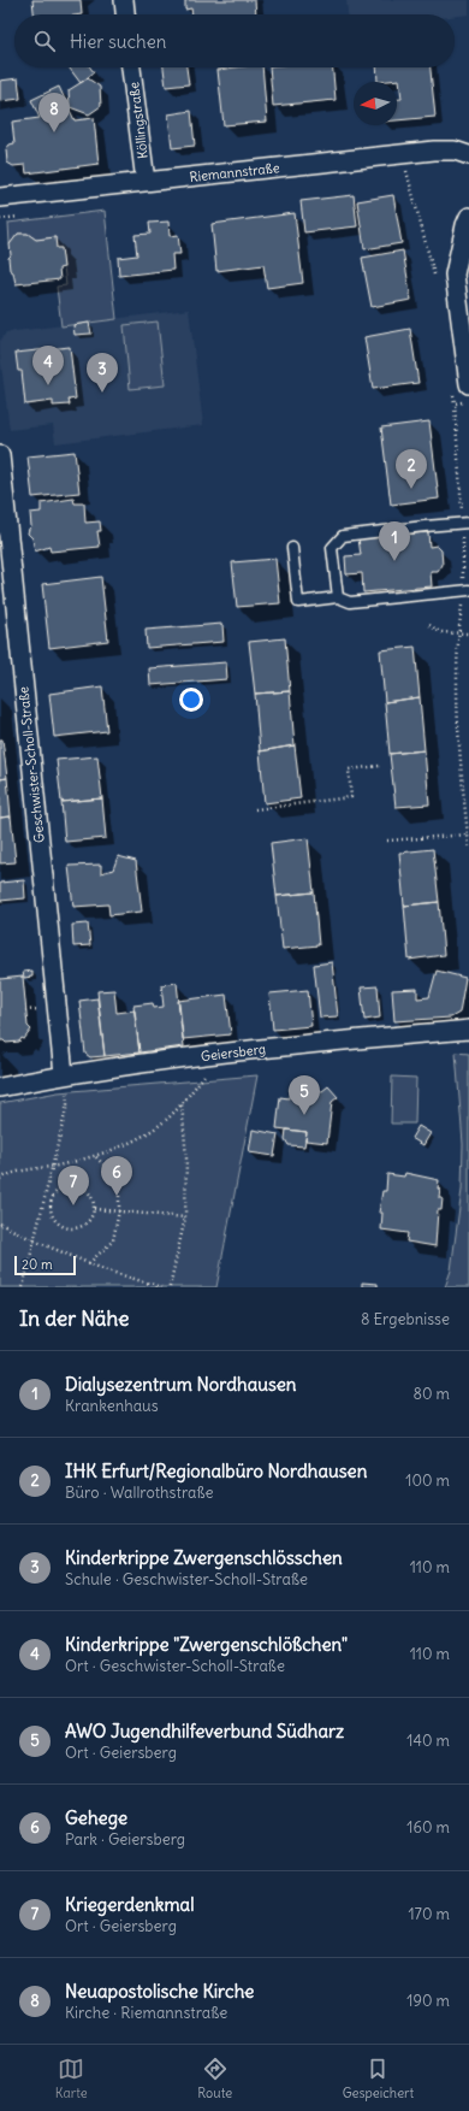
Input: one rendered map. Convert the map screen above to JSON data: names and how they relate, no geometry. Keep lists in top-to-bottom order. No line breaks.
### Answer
{"streets":{"street":["Köllingstraße","Riemannstraße","Geschwister-Scholl-Straße","Geiersberg"]},"crossings":[["Köllingstraße","Riemannstraße"],["Geschwister-Scholl-Straße","Geiersberg"]],"scale_bar":"20 m","north":"left","page":{"search":"Hier suchen","pins":["8","4","3","2","1","5","6","7"],"scale":"20 m","heading":["In der Nähe","8 Ergebnisse"],"list":[{"mark":"1","name":"Dialysezentrum Nordhausen","note":"Krankenhaus","value":"80 m"},{"mark":"2","name":"IHK Erfurt/Regionalbüro Nordhausen","note":"Büro · Wallrothstraße","value":"100 m"},{"mark":"3","name":"Kinderkrippe Zwergenschlösschen","note":"Schule · Geschwister-Scholl-Straße","value":"110 m"},{"mark":"4","name":"Kinderkrippe \"Zwergenschlößchen\"","note":"Ort · Geschwister-Scholl-Straße","value":"110 m"},{"mark":"5","name":"AWO Jugendhilfeverbund Südharz","note":"Ort · Geiersberg","value":"140 m"},{"mark":"6","name":"Gehege","note":"Park · Geiersberg","value":"160 m"},{"mark":"7","name":"Kriegerdenkmal","note":"Ort · Geiersberg","value":"170 m"},{"mark":"8","name":"Neuapostolische Kirche","note":"Kirche · Riemannstraße","value":"190 m"}],"nav":["Karte","Route","Gespeichert"]}}
